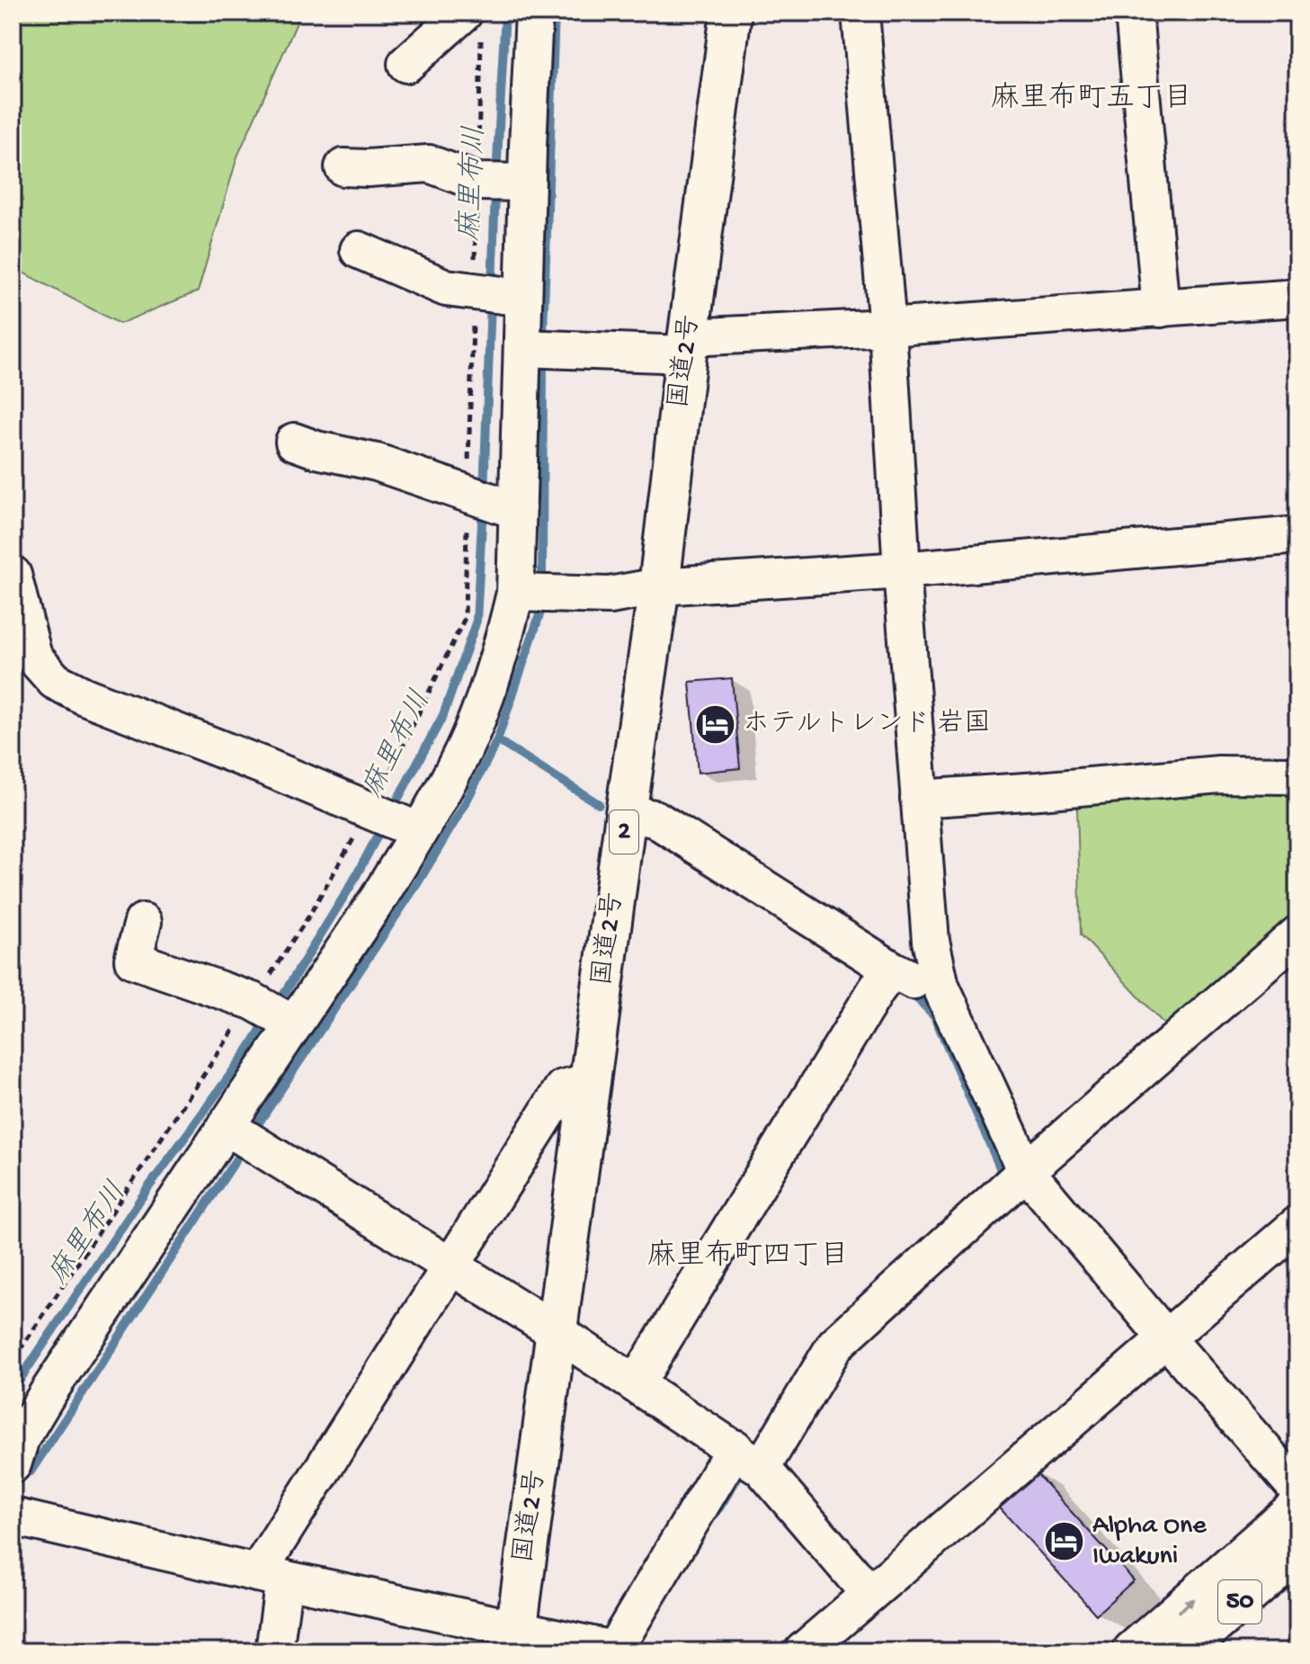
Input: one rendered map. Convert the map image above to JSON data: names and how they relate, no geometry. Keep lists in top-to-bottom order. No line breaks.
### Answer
{"streets":{"main road":["国道2号","2","50"]},"districts":["麻里布町五丁目","麻里布町四丁目"],"water":["麻里布川"],"places":{"hotel":["ホテルトレンド 岩国","Alpha One Iwakuni"]}}
